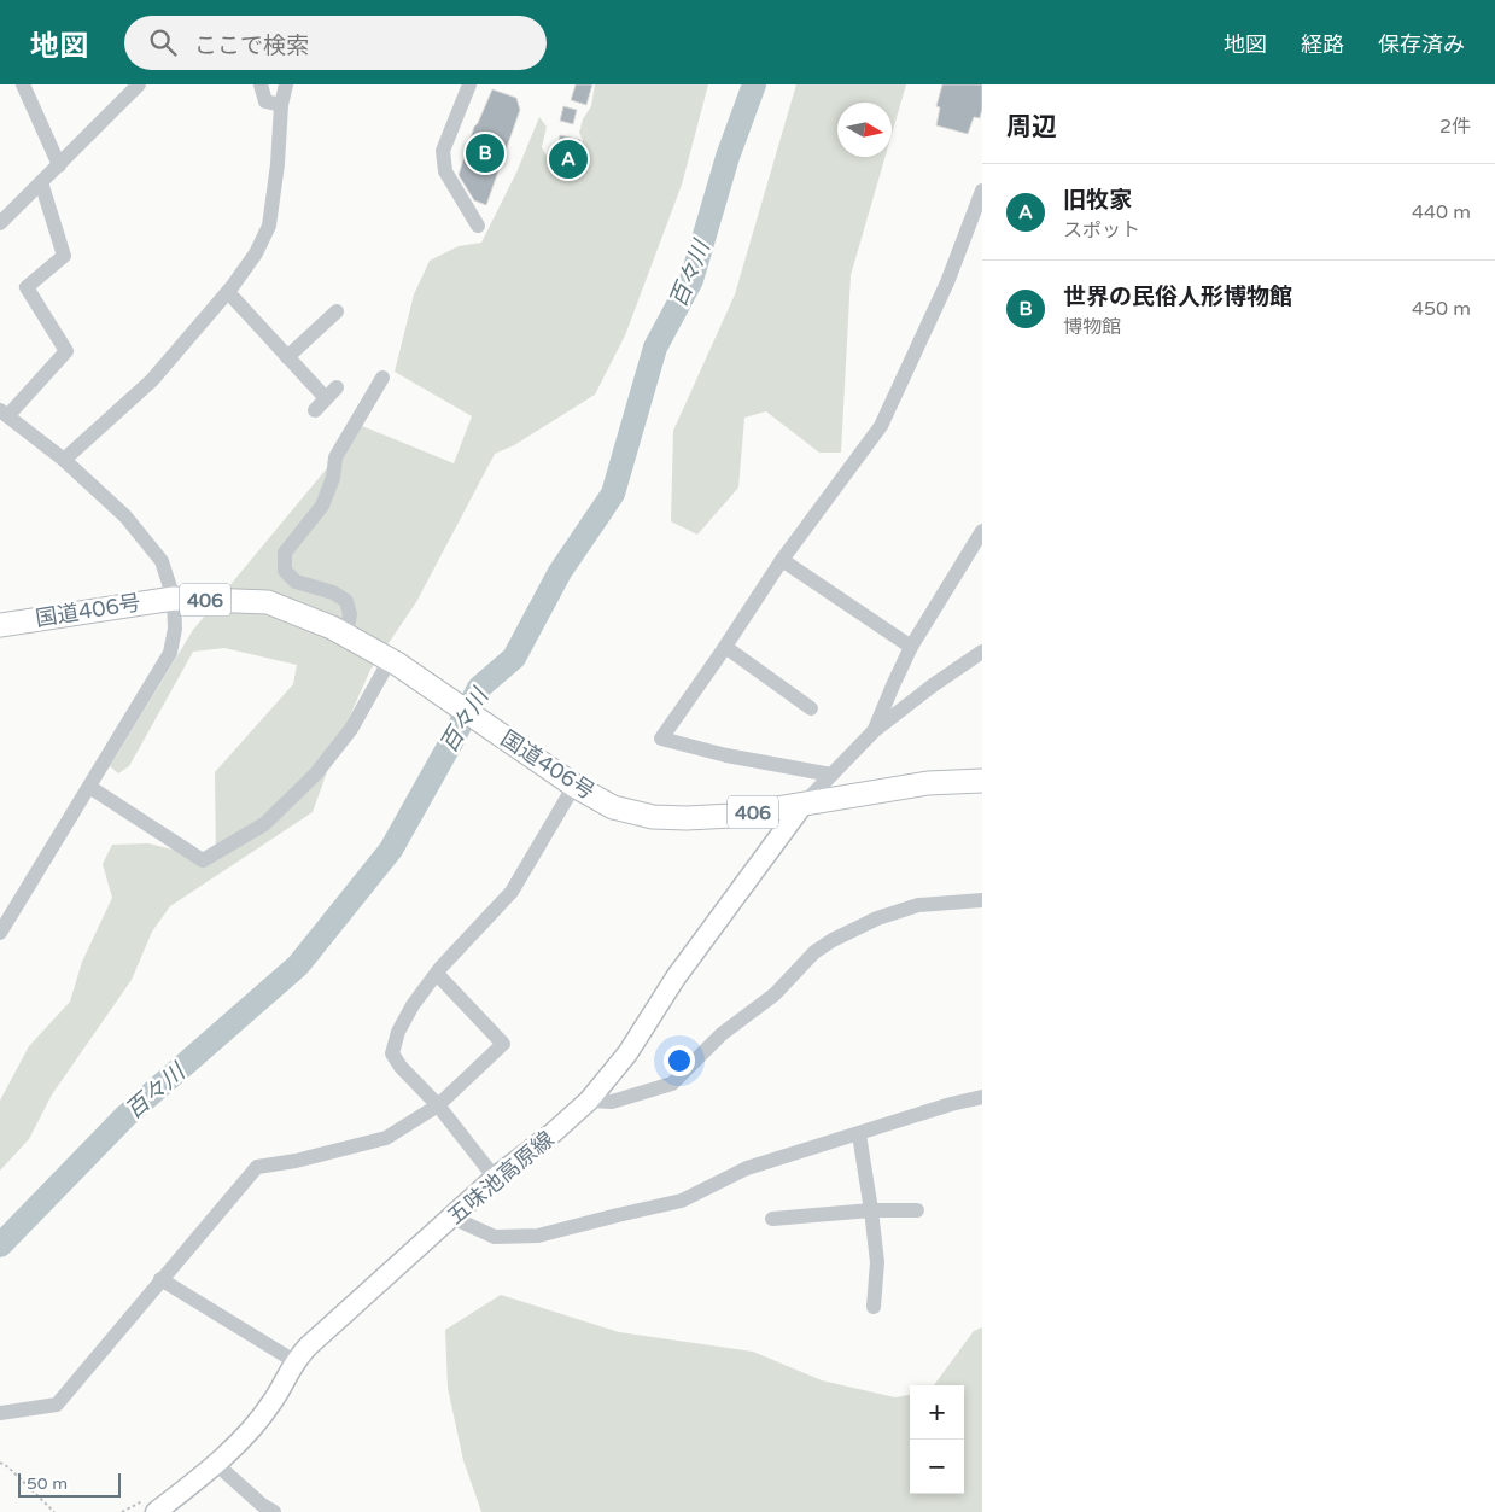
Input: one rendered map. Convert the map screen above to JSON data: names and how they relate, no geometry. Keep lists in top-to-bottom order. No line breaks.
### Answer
{"streets":{"highway":["406","国道406号"],"main road":["五味池高原線"]},"crossings":[["国道406号","五味池高原線"]],"water":["百々川"],"scale_bar":"50 m","north":"right","page":{"header":"地図","search":"ここで検索","nav":["地図","経路","保存済み"],"heading":["周辺","2件"],"pins":["B","A"],"list":[{"mark":"A","name":"旧牧家","note":"スポット","value":"440 m"},{"mark":"B","name":"世界の民俗人形博物館","note":"博物館","value":"450 m"}],"map_buttons":["+","−"],"scale":"50 m"}}
